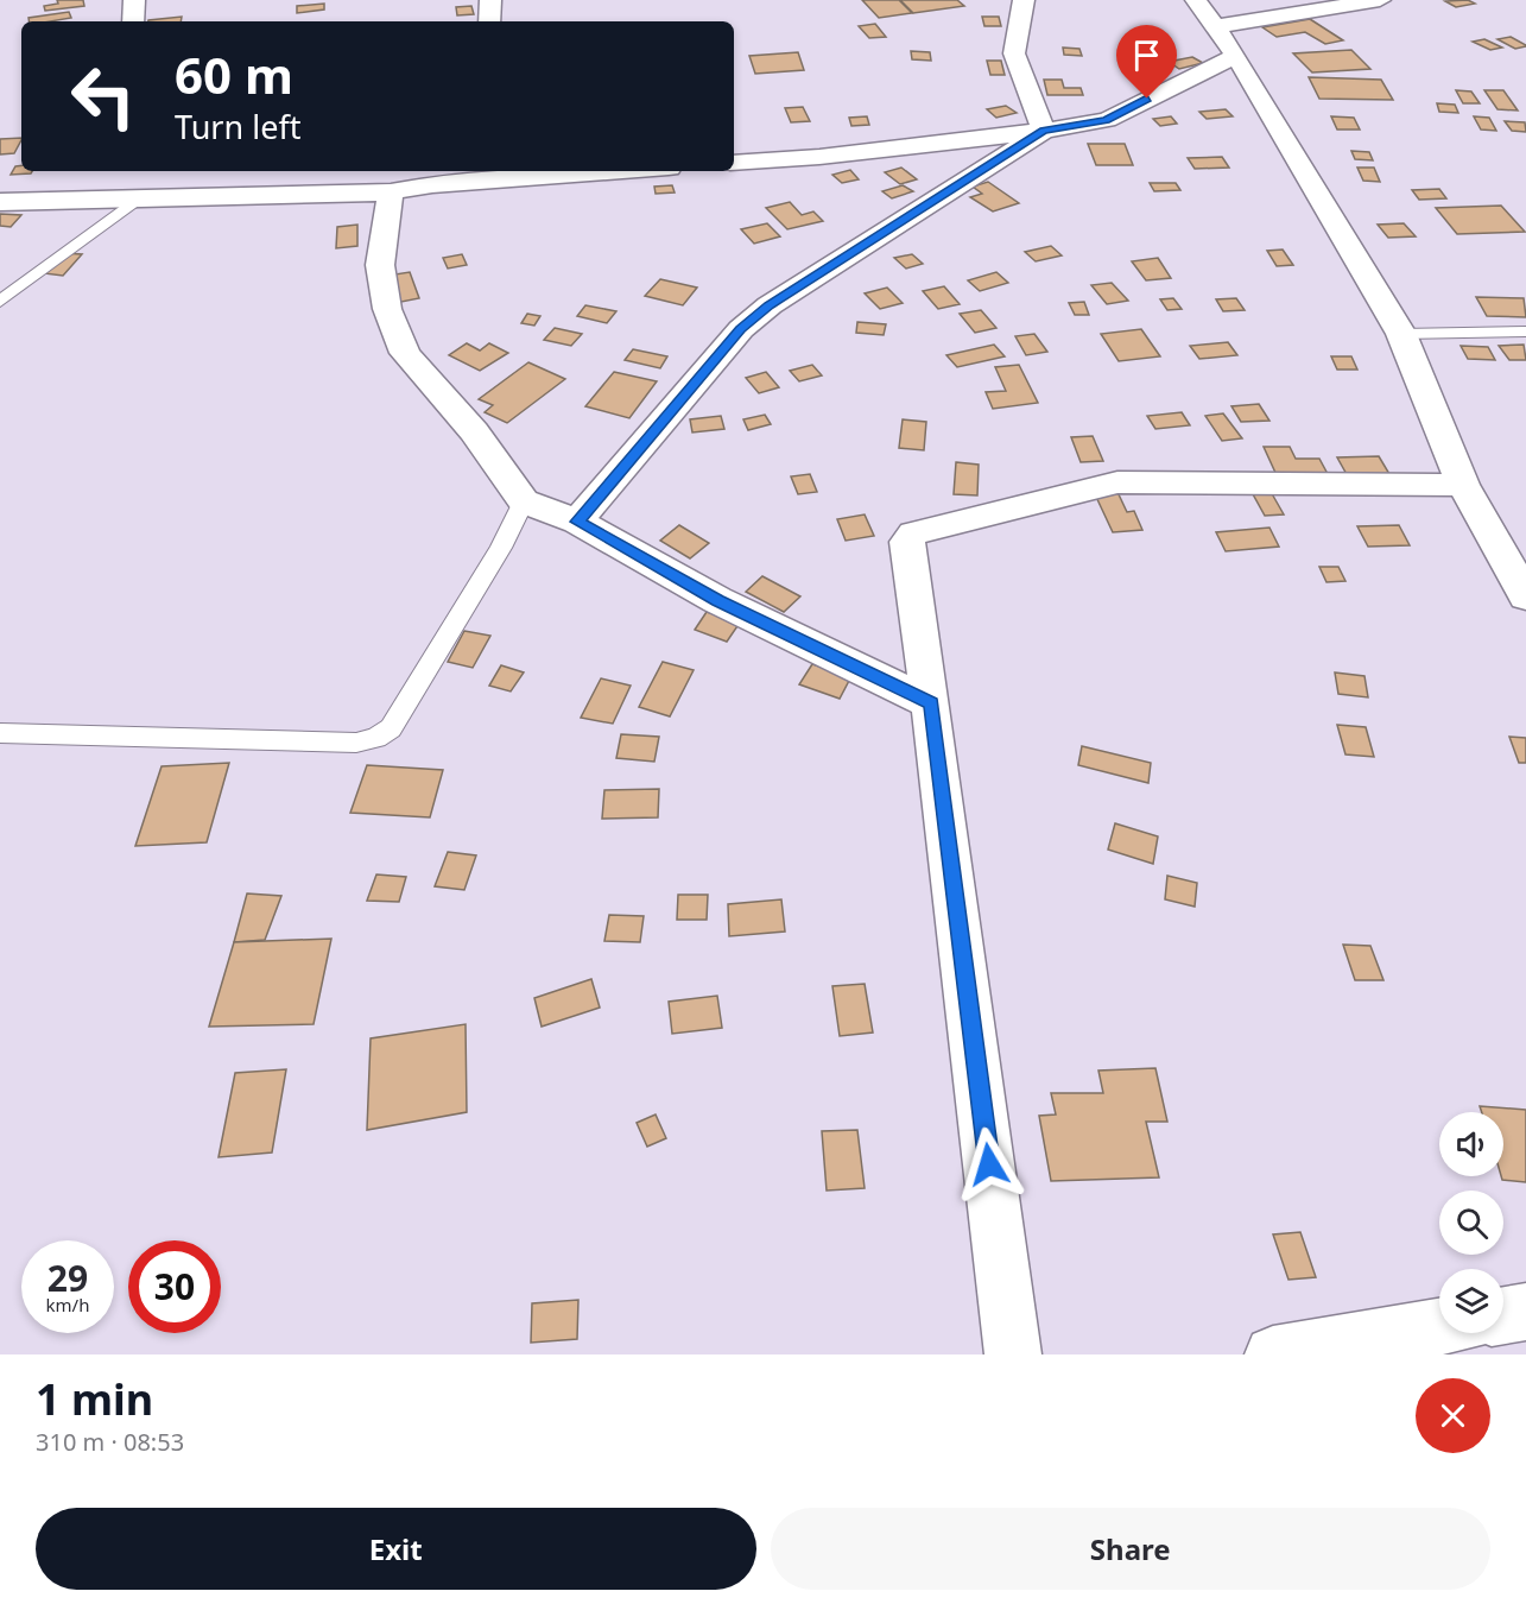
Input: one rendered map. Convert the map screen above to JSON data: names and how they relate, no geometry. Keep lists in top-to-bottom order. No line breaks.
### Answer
{"page":{"turn":["60 m","Turn left"],"speed":"29 km/h","limit":"30","heading":["1 min","310 m · 08:53"],"buttons":["Exit","Share"]}}
